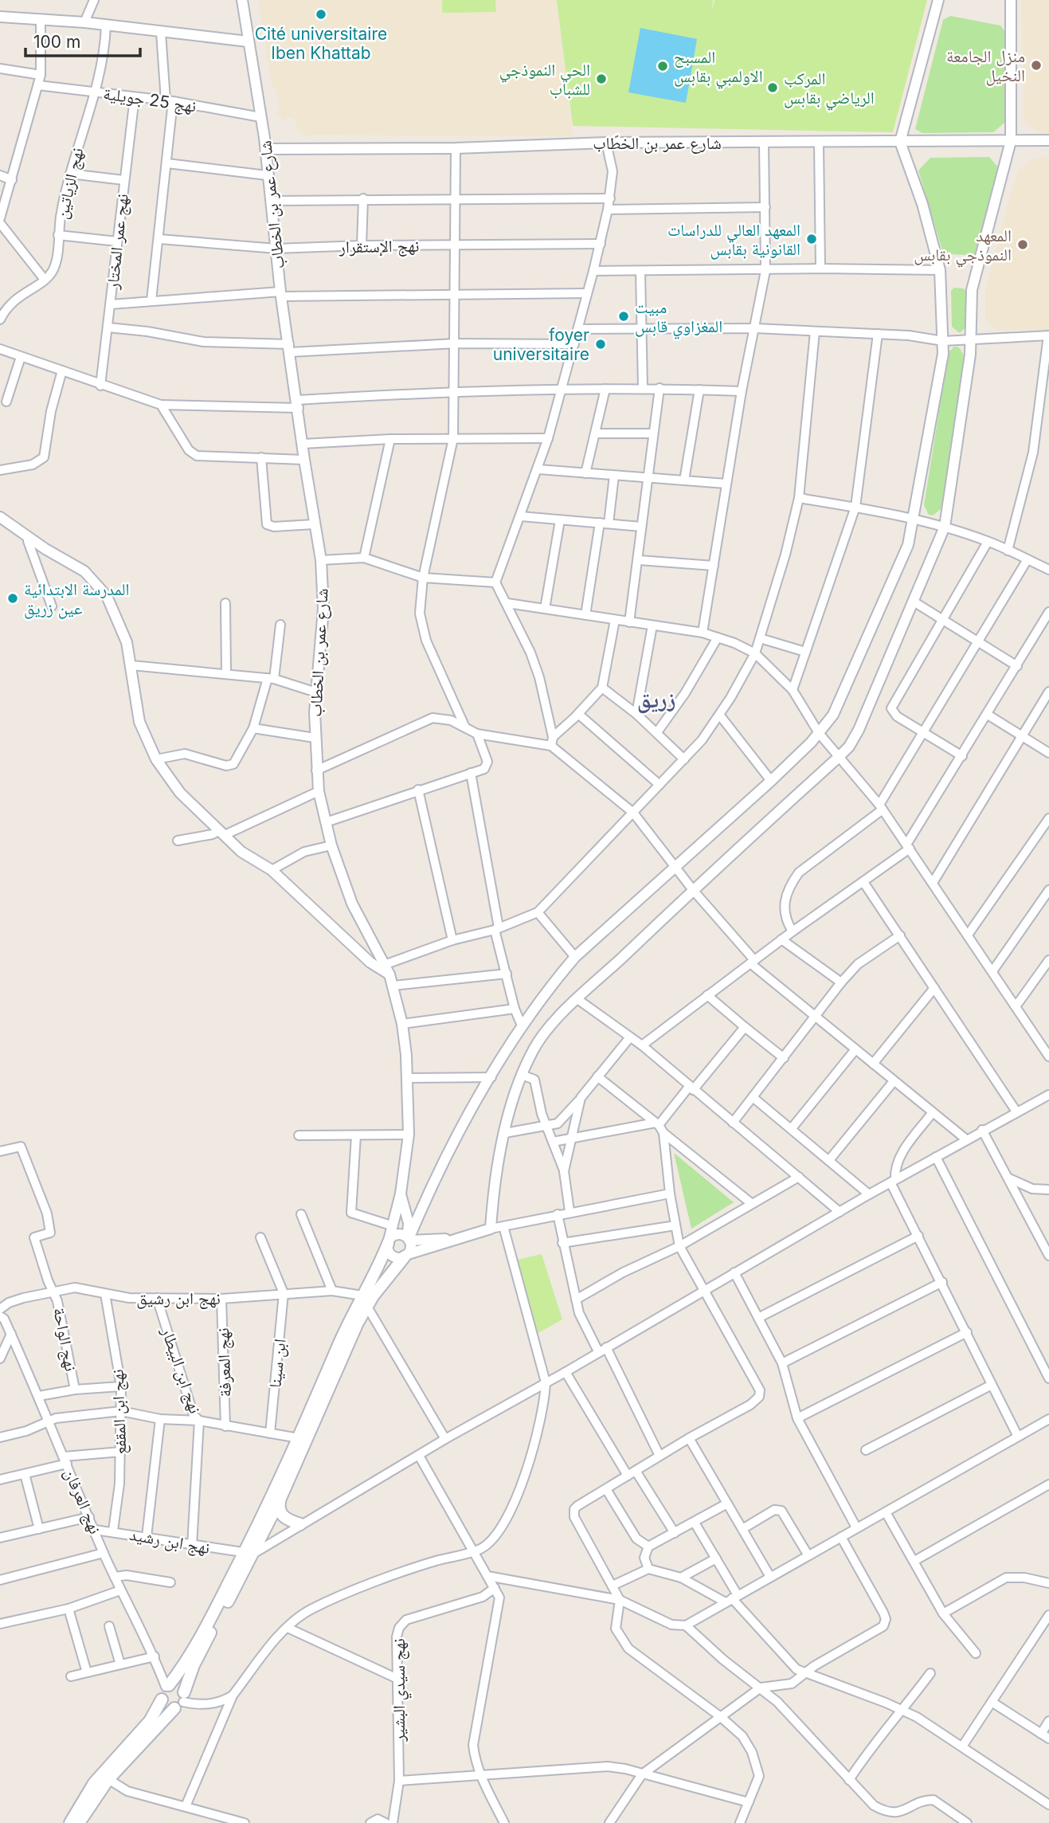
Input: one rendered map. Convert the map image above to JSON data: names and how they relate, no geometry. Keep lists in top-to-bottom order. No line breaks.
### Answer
{"streets":{"street":["نهج 25 جويلية","شارع عمر بن الخطّاب","نهج الزياتين","شارع عمر بن الخطاب","نهج عمر المختار","نهج الإستقرار","نهج ابن رشيق","نهج الواحة","نهج المعرفة","ابن سينا","نهج ابن البيطار","نهج ابن المقفع","نهج العرفان","نهج ابن رشيد","نهج سيدي البشير"]},"crossings":[["نهج 25 جويلية","نهج الزياتين"],["نهج 25 جويلية","شارع عمر بن الخطاب"],["نهج 25 جويلية","نهج عمر المختار"],["شارع عمر بن الخطّاب","شارع عمر بن الخطاب"],["شارع عمر بن الخطاب","نهج الإستقرار"],["نهج ابن رشيق","نهج الواحة"],["نهج ابن رشيق","نهج المعرفة"],["نهج ابن رشيق","ابن سينا"],["نهج ابن رشيق","نهج ابن البيطار"],["نهج ابن رشيق","نهج ابن المقفع"],["نهج ابن البيطار","نهج ابن رشيد"],["نهج ابن المقفع","نهج ابن رشيد"],["نهج العرفان","نهج ابن رشيد"]],"districts":["زريق"],"places":["Cité universitaire Iben Khattab","منزل الجامعة النخيل","المسبح الاولمبي بقابس","الحي النموذجي للشباب","المركب الرياضي بقابس","المعهد العالي للدراسات القانونية بقابس","المعهد النموذجي بقابس","مبيت المغزاوي قابس","foyer universitaire","المدرسة الابتدائية عين زريق"],"scale_bar":"100 m"}
